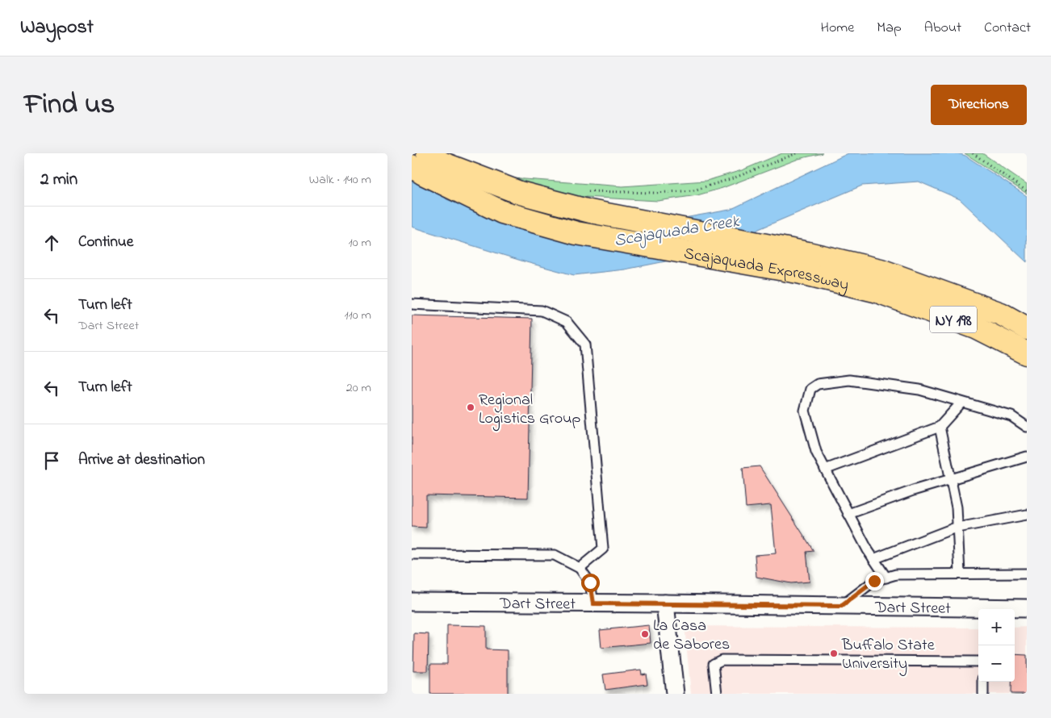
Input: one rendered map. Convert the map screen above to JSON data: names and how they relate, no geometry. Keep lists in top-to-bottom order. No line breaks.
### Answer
{"streets":{"highway":["Scajaquada Expressway","NY 198"],"street":["Dart Street"]},"water":["Scajaquada Creek"],"places":["Regional Logistics Group","La Casa de Sabores","Buffalo State University"],"page":{"header":"Waypost","nav":["Home","Map","About","Contact"],"title":"Find us","buttons":"Directions","heading":["2 min","Walk · 140 m"],"list":[["Continue","10 m"],["Turn left","Dart Street","110 m"],["Turn left","20 m"],"Arrive at destination"],"map_buttons":["+","−"]}}
